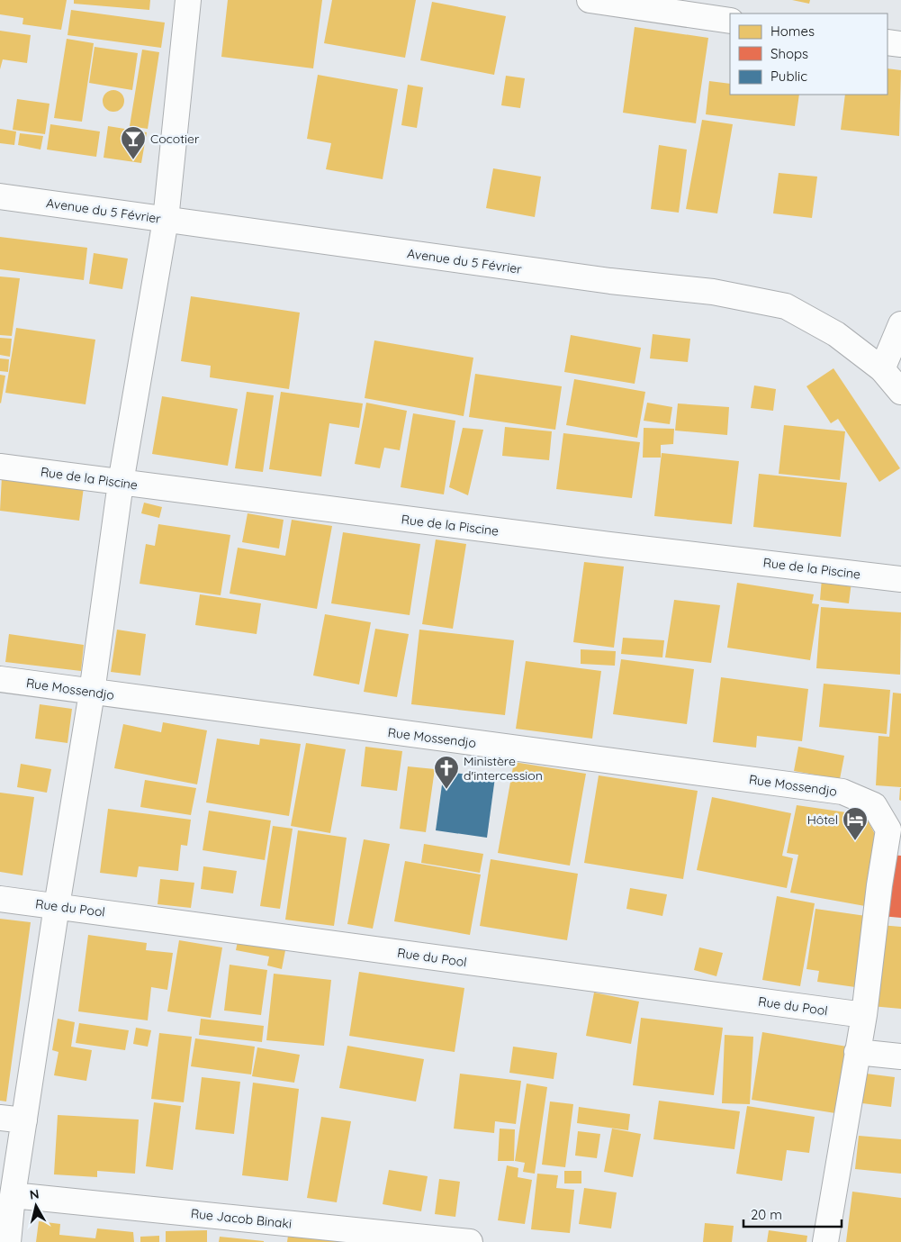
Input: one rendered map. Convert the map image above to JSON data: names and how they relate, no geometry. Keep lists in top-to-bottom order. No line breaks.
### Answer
{"streets":{"street":["Avenue du 5 Février","Rue de la Piscine","Rue Mossendjo","Rue du Pool","Rue Jacob Binaki"]},"places":{"bar":["Cocotier"],"church":["Ministère d'intercession"],"hotel":["Hôtel"]},"legend":["Homes","Shops","Public"],"scale_bar":"20 m","north":"top"}
